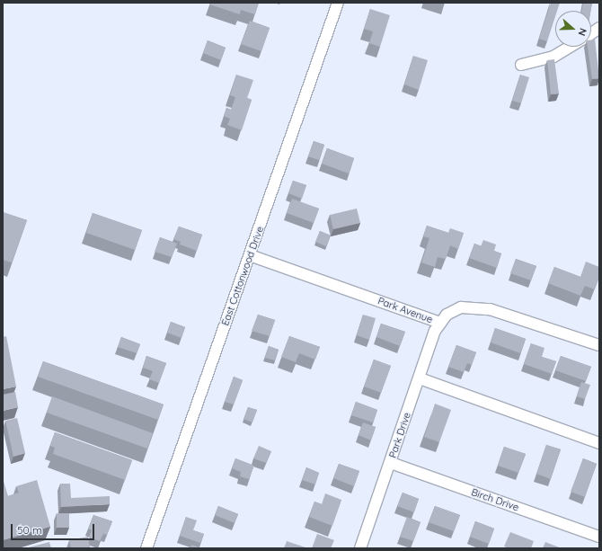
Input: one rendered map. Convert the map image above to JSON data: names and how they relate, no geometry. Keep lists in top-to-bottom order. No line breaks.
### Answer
{"streets":{"street":["East Cottonwood Drive","Park Avenue","Park Drive","Birch Drive"]},"crossings":[["East Cottonwood Drive","Park Avenue"],["Park Avenue","Park Drive"],["Park Drive","Birch Drive"]],"scale_bar":"50 m","north":"right"}
